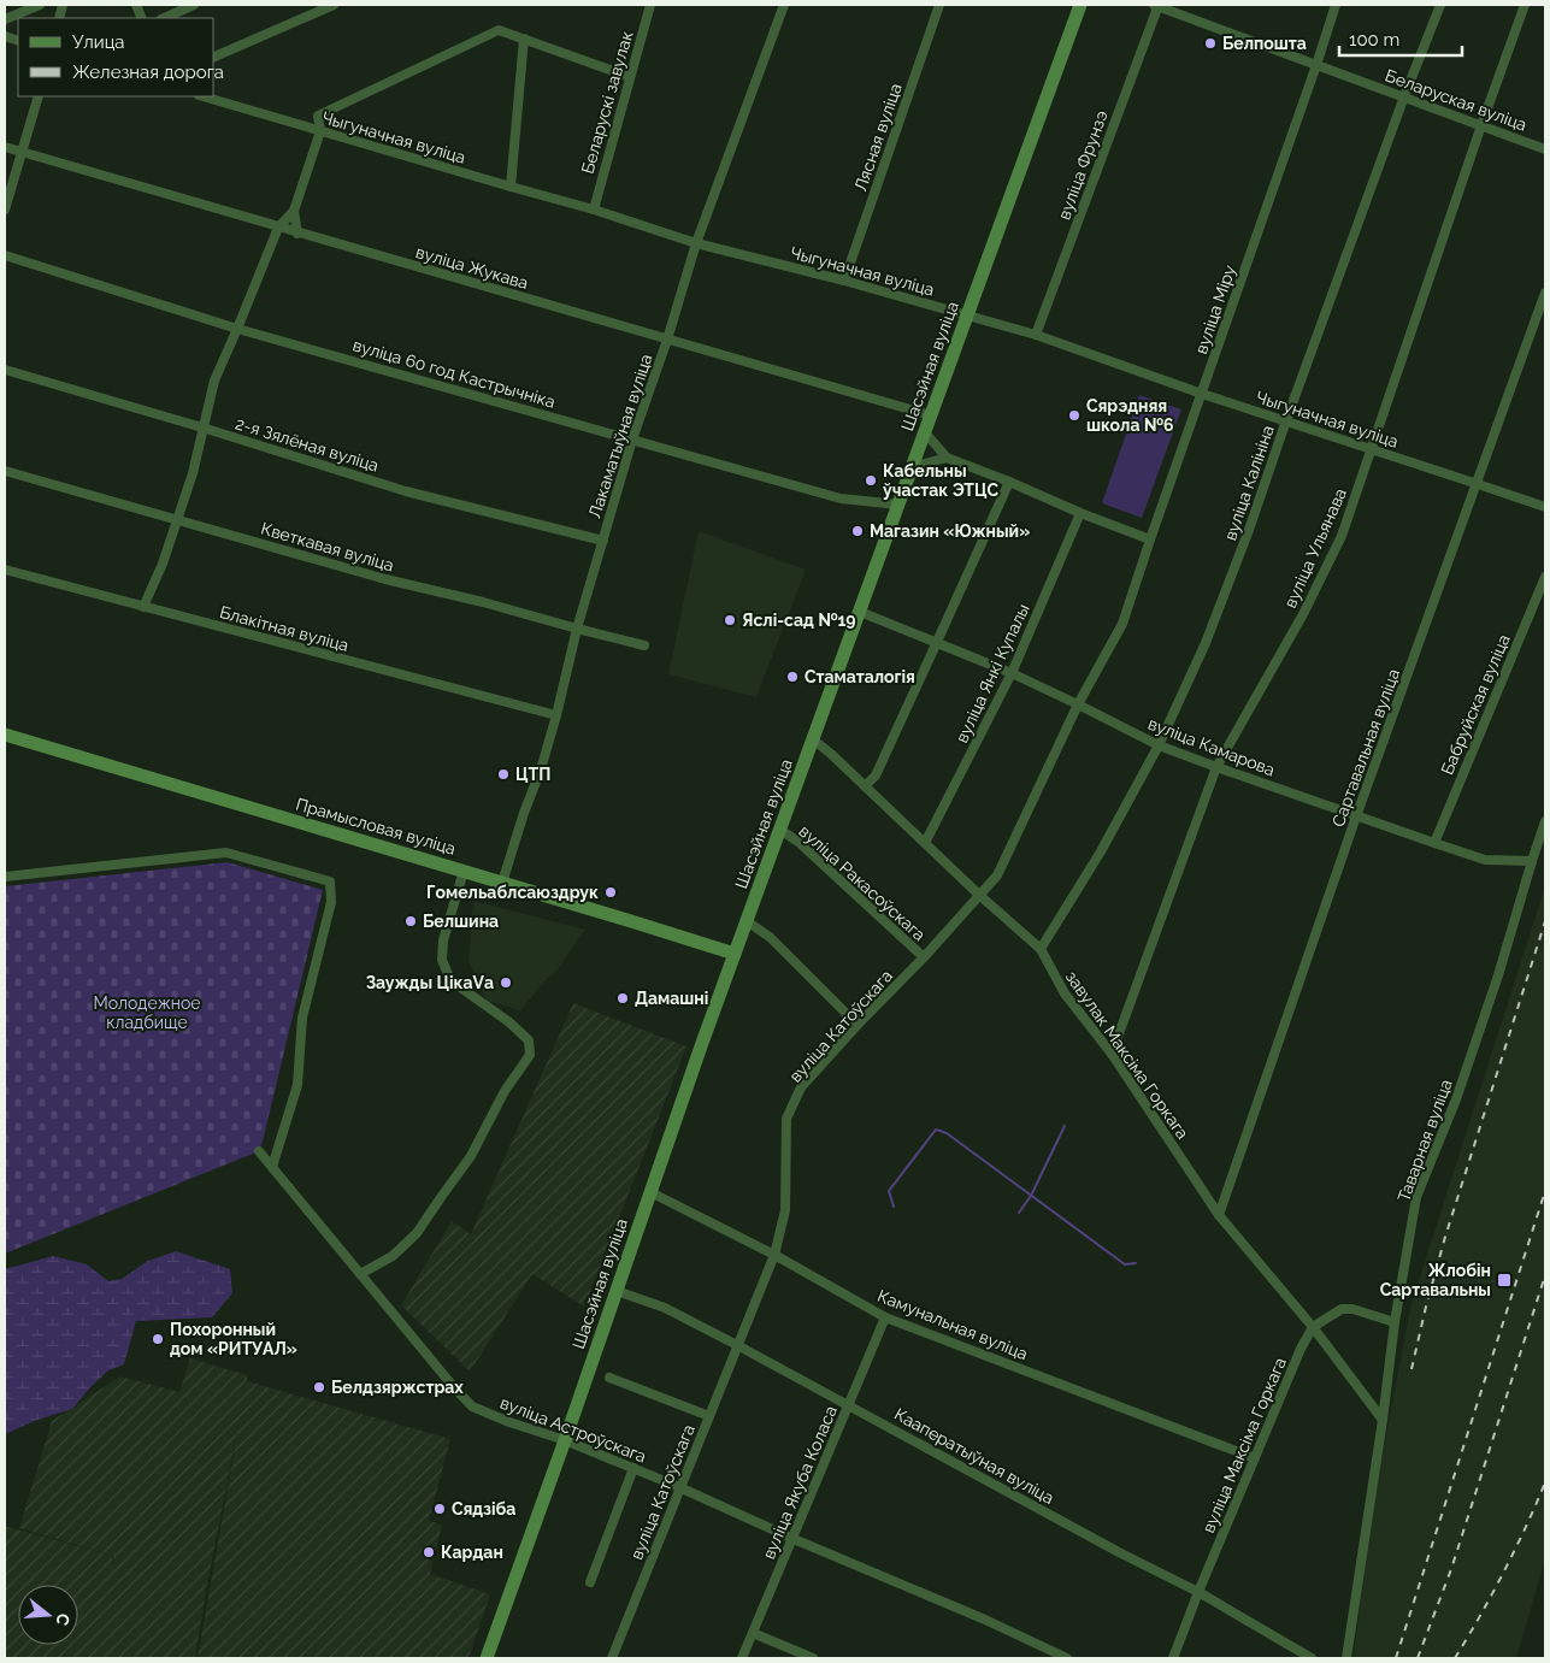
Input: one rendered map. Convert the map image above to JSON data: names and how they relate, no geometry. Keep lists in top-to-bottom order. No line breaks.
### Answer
{"streets":{"main road":["Шасэйная вуліца","Прамысловая вуліца"],"street":["Беларуская вуліца","Беларускі завулак","Чыгуначная вуліца","Лясная вуліца","вуліца Фрунзэ","вуліца Жукава","вуліца Міру","вуліца 60 год Кастрычніка","Лакаматыўная вуліца","2-я Зялёная вуліца","вуліца Калініна","Кветкавая вуліца","вуліца Ульянава","Блакітная вуліца","вуліца Янкі Купалы","Бабруйская вуліца","вуліца Камарова","Сартавальная вуліца","вуліца Ракасоўскага","вуліца Катоўскага","завулак Максіма Горкага","Таварная вуліца","Камунальная вуліца","вуліца Астроўскага","вуліца Максіма Горкага","Кааператыўная вуліца","вуліца Якуба Коласа"]},"crossings":[["Беларуская вуліца","вуліца Фрунзэ"],["Беларуская вуліца","вуліца Міру"],["Беларуская вуліца","вуліца Калініна"],["Беларуская вуліца","вуліца Ульянава"],["Беларускі завулак","Чыгуначная вуліца"],["Чыгуначная вуліца","Лясная вуліца"],["Чыгуначная вуліца","вуліца Фрунзэ"],["Чыгуначная вуліца","вуліца Міру"],["Чыгуначная вуліца","Шасэйная вуліца"],["Чыгуначная вуліца","Лакаматыўная вуліца"],["Чыгуначная вуліца","вуліца Калініна"],["Чыгуначная вуліца","вуліца Ульянава"],["Чыгуначная вуліца","Сартавальная вуліца"],["вуліца Жукава","Шасэйная вуліца"],["вуліца Жукава","Лакаматыўная вуліца"],["вуліца Міру","вуліца Катоўскага"],["Шасэйная вуліца","вуліца 60 год Кастрычніка"],["Шасэйная вуліца","вуліца Камарова"],["Шасэйная вуліца","Прамысловая вуліца"],["Шасэйная вуліца","вуліца Ракасоўскага"],["Шасэйная вуліца","завулак Максіма Горкага"],["Шасэйная вуліца","Камунальная вуліца"],["Шасэйная вуліца","вуліца Астроўскага"],["Шасэйная вуліца","Кааператыўная вуліца"],["вуліца 60 год Кастрычніка","Лакаматыўная вуліца"],["Лакаматыўная вуліца","2-я Зялёная вуліца"],["Лакаматыўная вуліца","Кветкавая вуліца"],["Лакаматыўная вуліца","Блакітная вуліца"],["Лакаматыўная вуліца","Прамысловая вуліца"],["вуліца Калініна","вуліца Камарова"],["вуліца Калініна","завулак Максіма Горкага"],["вуліца Ульянава","вуліца Камарова"],["вуліца Ульянава","завулак Максіма Горкага"],["вуліца Янкі Купалы","вуліца Камарова"],["вуліца Янкі Купалы","завулак Максіма Горкага"],["Бабруйская вуліца","вуліца Камарова"],["вуліца Камарова","Сартавальная вуліца"],["вуліца Камарова","вуліца Катоўскага"],["вуліца Камарова","Таварная вуліца"],["Сартавальная вуліца","завулак Максіма Горкага"],["вуліца Ракасоўскага","вуліца Катоўскага"],["вуліца Катоўскага","завулак Максіма Горкага"],["вуліца Катоўскага","Камунальная вуліца"],["вуліца Катоўскага","вуліца Астроўскага"],["вуліца Катоўскага","Кааператыўная вуліца"],["завулак Максіма Горкага","Таварная вуліца"],["завулак Максіма Горкага","вуліца Максіма Горкага"],["Камунальная вуліца","вуліца Максіма Горкага"],["Камунальная вуліца","вуліца Якуба Коласа"],["вуліца Астроўскага","вуліца Якуба Коласа"],["вуліца Максіма Горкага","Кааператыўная вуліца"],["Кааператыўная вуліца","вуліца Якуба Коласа"]],"parks":["Молодежное кладбище"],"places":{"other":["Белпошта","Сярэдняя школа №6","Кабельны ўчастак ЭТЦС","Магазин «Южный»","Яслі-сад №19","Стаматалогія","ЦТП","Гомельаблсаюздрук","Белшина","Заужды ЦікаVа","Дамашні","Похоронный дом «РИТУАЛ»","Белдзяржстрах","Сядзіба","Кардан"],"transit":["Жлобін Сартавальны"]},"legend":["Улица","Железная дорога"],"scale_bar":"100 m","north":"right"}
